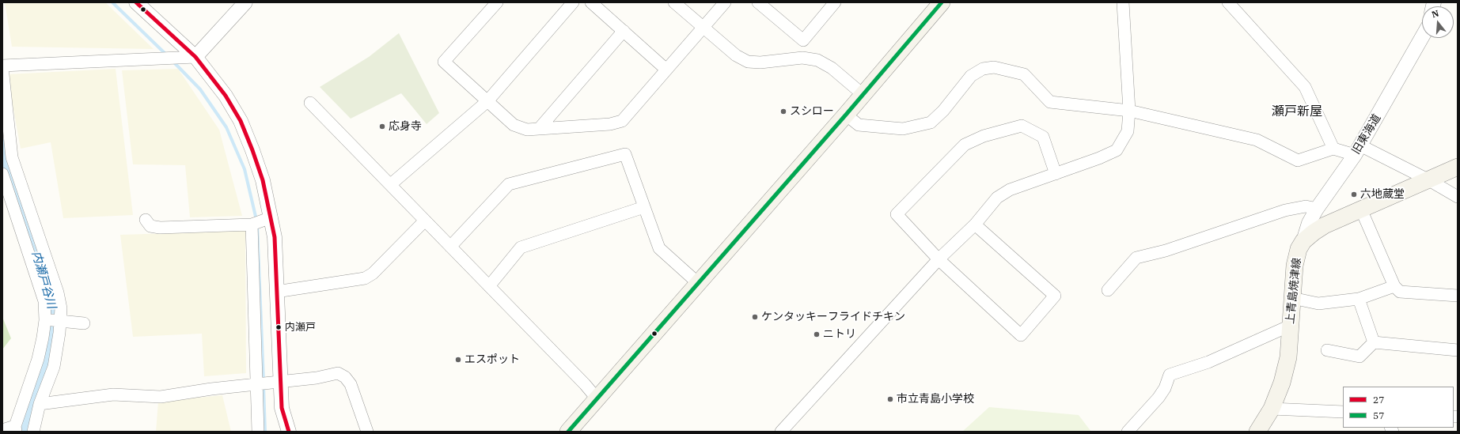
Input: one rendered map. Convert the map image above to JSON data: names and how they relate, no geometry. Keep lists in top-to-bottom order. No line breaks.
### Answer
{"streets":{"main road":["上青島焼津線"],"street":["旧東海道"]},"crossings":[["旧東海道","上青島焼津線"]],"districts":["瀬戸新屋"],"water":["内瀬戸谷川"],"places":["スシロー","応身寺","六地蔵堂","ケンタッキーフライドチキン","内瀬戸","ニトリ","エスポット","市立青島小学校"],"lines":["transit line 27","transit line 57"],"legend":["27","57"],"north":"top"}
